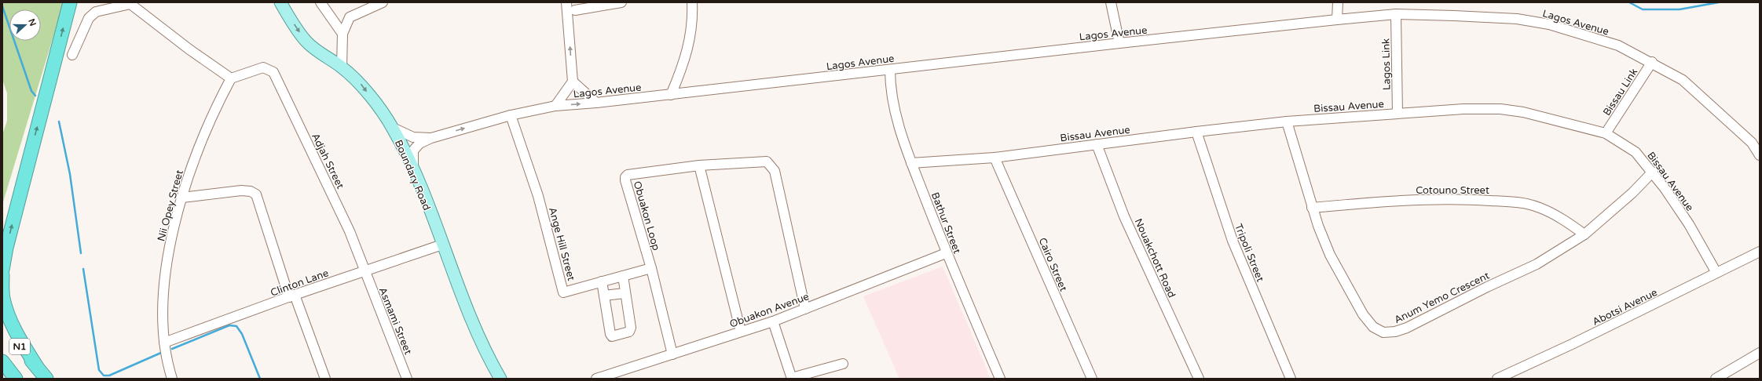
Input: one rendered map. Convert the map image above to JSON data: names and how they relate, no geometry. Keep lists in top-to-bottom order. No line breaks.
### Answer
{"streets":{"highway":["N1"],"main road":["Boundary Road"],"street":["Lagos Avenue","Lagos Link","Bissau Link","Bissau Avenue","Adjah Street","Cotouno Street","Nii Opey Street","Obuakon Loop","Bathur Street","Ange Hill Street","Tripoli Street","Nouakchott Road","Cairo Street","Clinton Lane","Anum Yemo Crescent","Abotsi Avenue","Obuakon Avenue","Asmami Street"]},"crossings":[["Lagos Avenue","Lagos Link"],["Lagos Avenue","Bissau Link"],["Lagos Avenue","Boundary Road"],["Lagos Avenue","Bathur Street"],["Lagos Avenue","Ange Hill Street"],["Lagos Link","Bissau Avenue"],["Bissau Link","Bissau Avenue"],["Bissau Avenue","Bathur Street"],["Bissau Avenue","Tripoli Street"],["Bissau Avenue","Nouakchott Road"],["Bissau Avenue","Cairo Street"],["Bissau Avenue","Anum Yemo Crescent"],["Bissau Avenue","Abotsi Avenue"],["Adjah Street","Nii Opey Street"],["Adjah Street","Clinton Lane"],["Adjah Street","Asmami Street"],["Boundary Road","Clinton Lane"],["Cotouno Street","Anum Yemo Crescent"],["Nii Opey Street","Clinton Lane"],["Obuakon Loop","Ange Hill Street"],["Obuakon Loop","Obuakon Avenue"],["Bathur Street","Obuakon Avenue"],["Clinton Lane","Asmami Street"]],"one_way":["Boundary Road"],"north":"right"}
